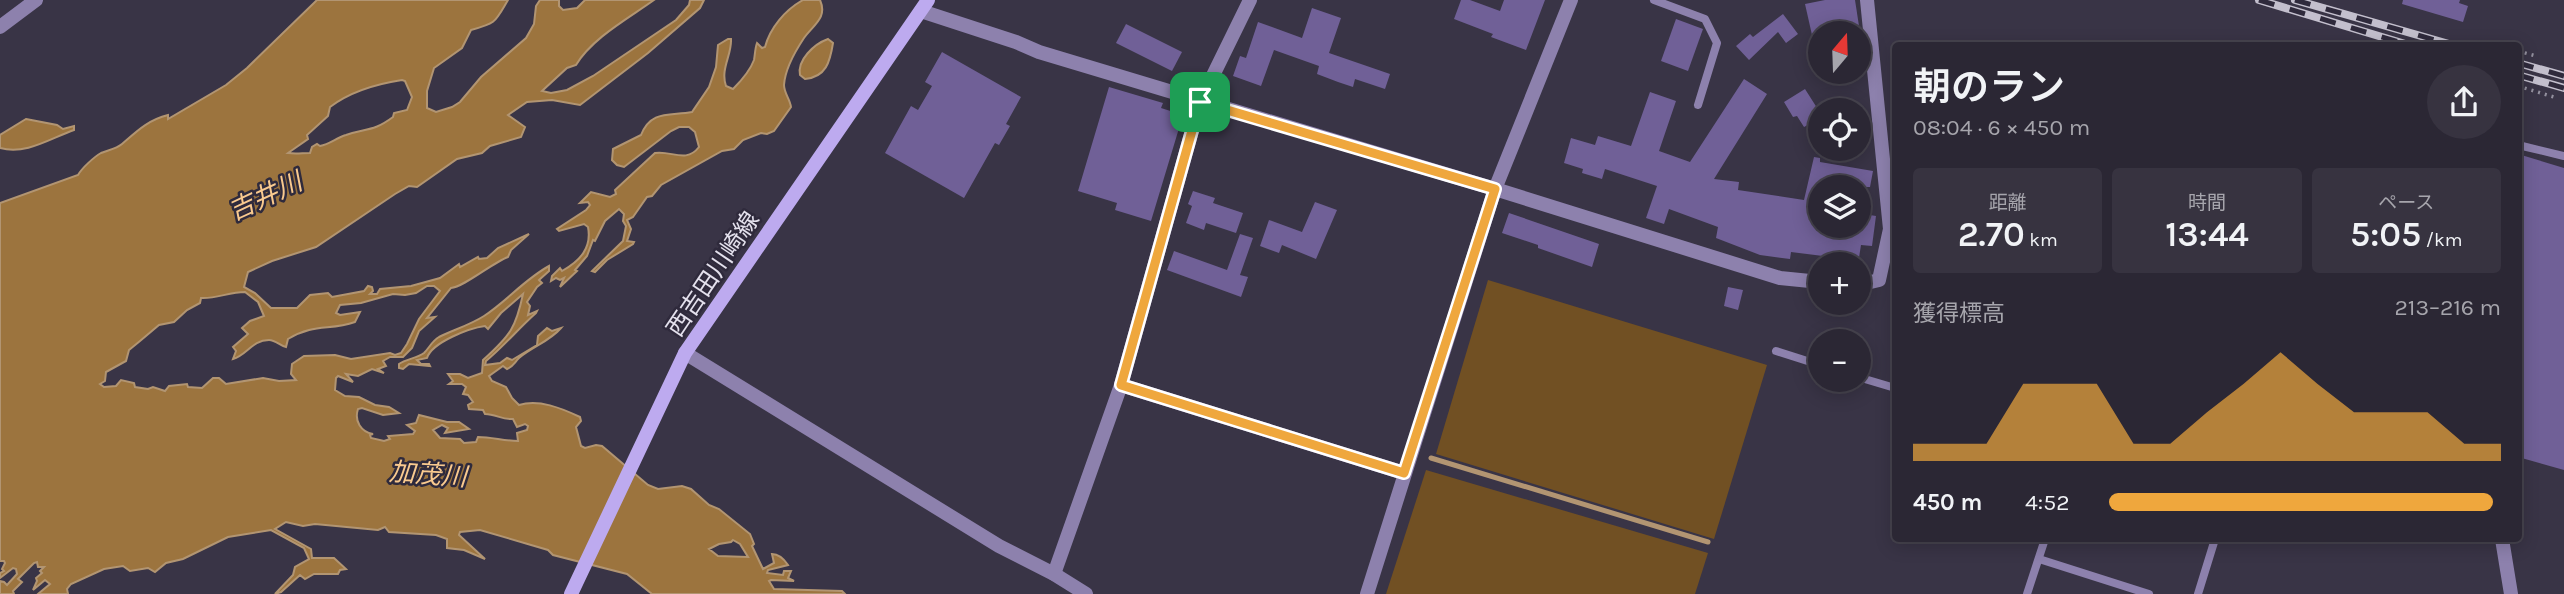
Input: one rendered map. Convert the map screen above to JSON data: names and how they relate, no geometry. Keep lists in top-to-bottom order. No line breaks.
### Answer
{"streets":{"main road":["西吉田川崎線"]},"water":["吉井川","加茂川"],"north":"top","page":{"map_buttons":["+","−"],"heading":["朝のラン","08:04 · 6 × 450 m"],"stats":[["距離","2.70 km"],["時間","13:44"],["ペース","5:05 /km"]],"chart":["獲得標高","213–216 m"],"list":[{"name":"450 m","note":"4:52"}]}}
